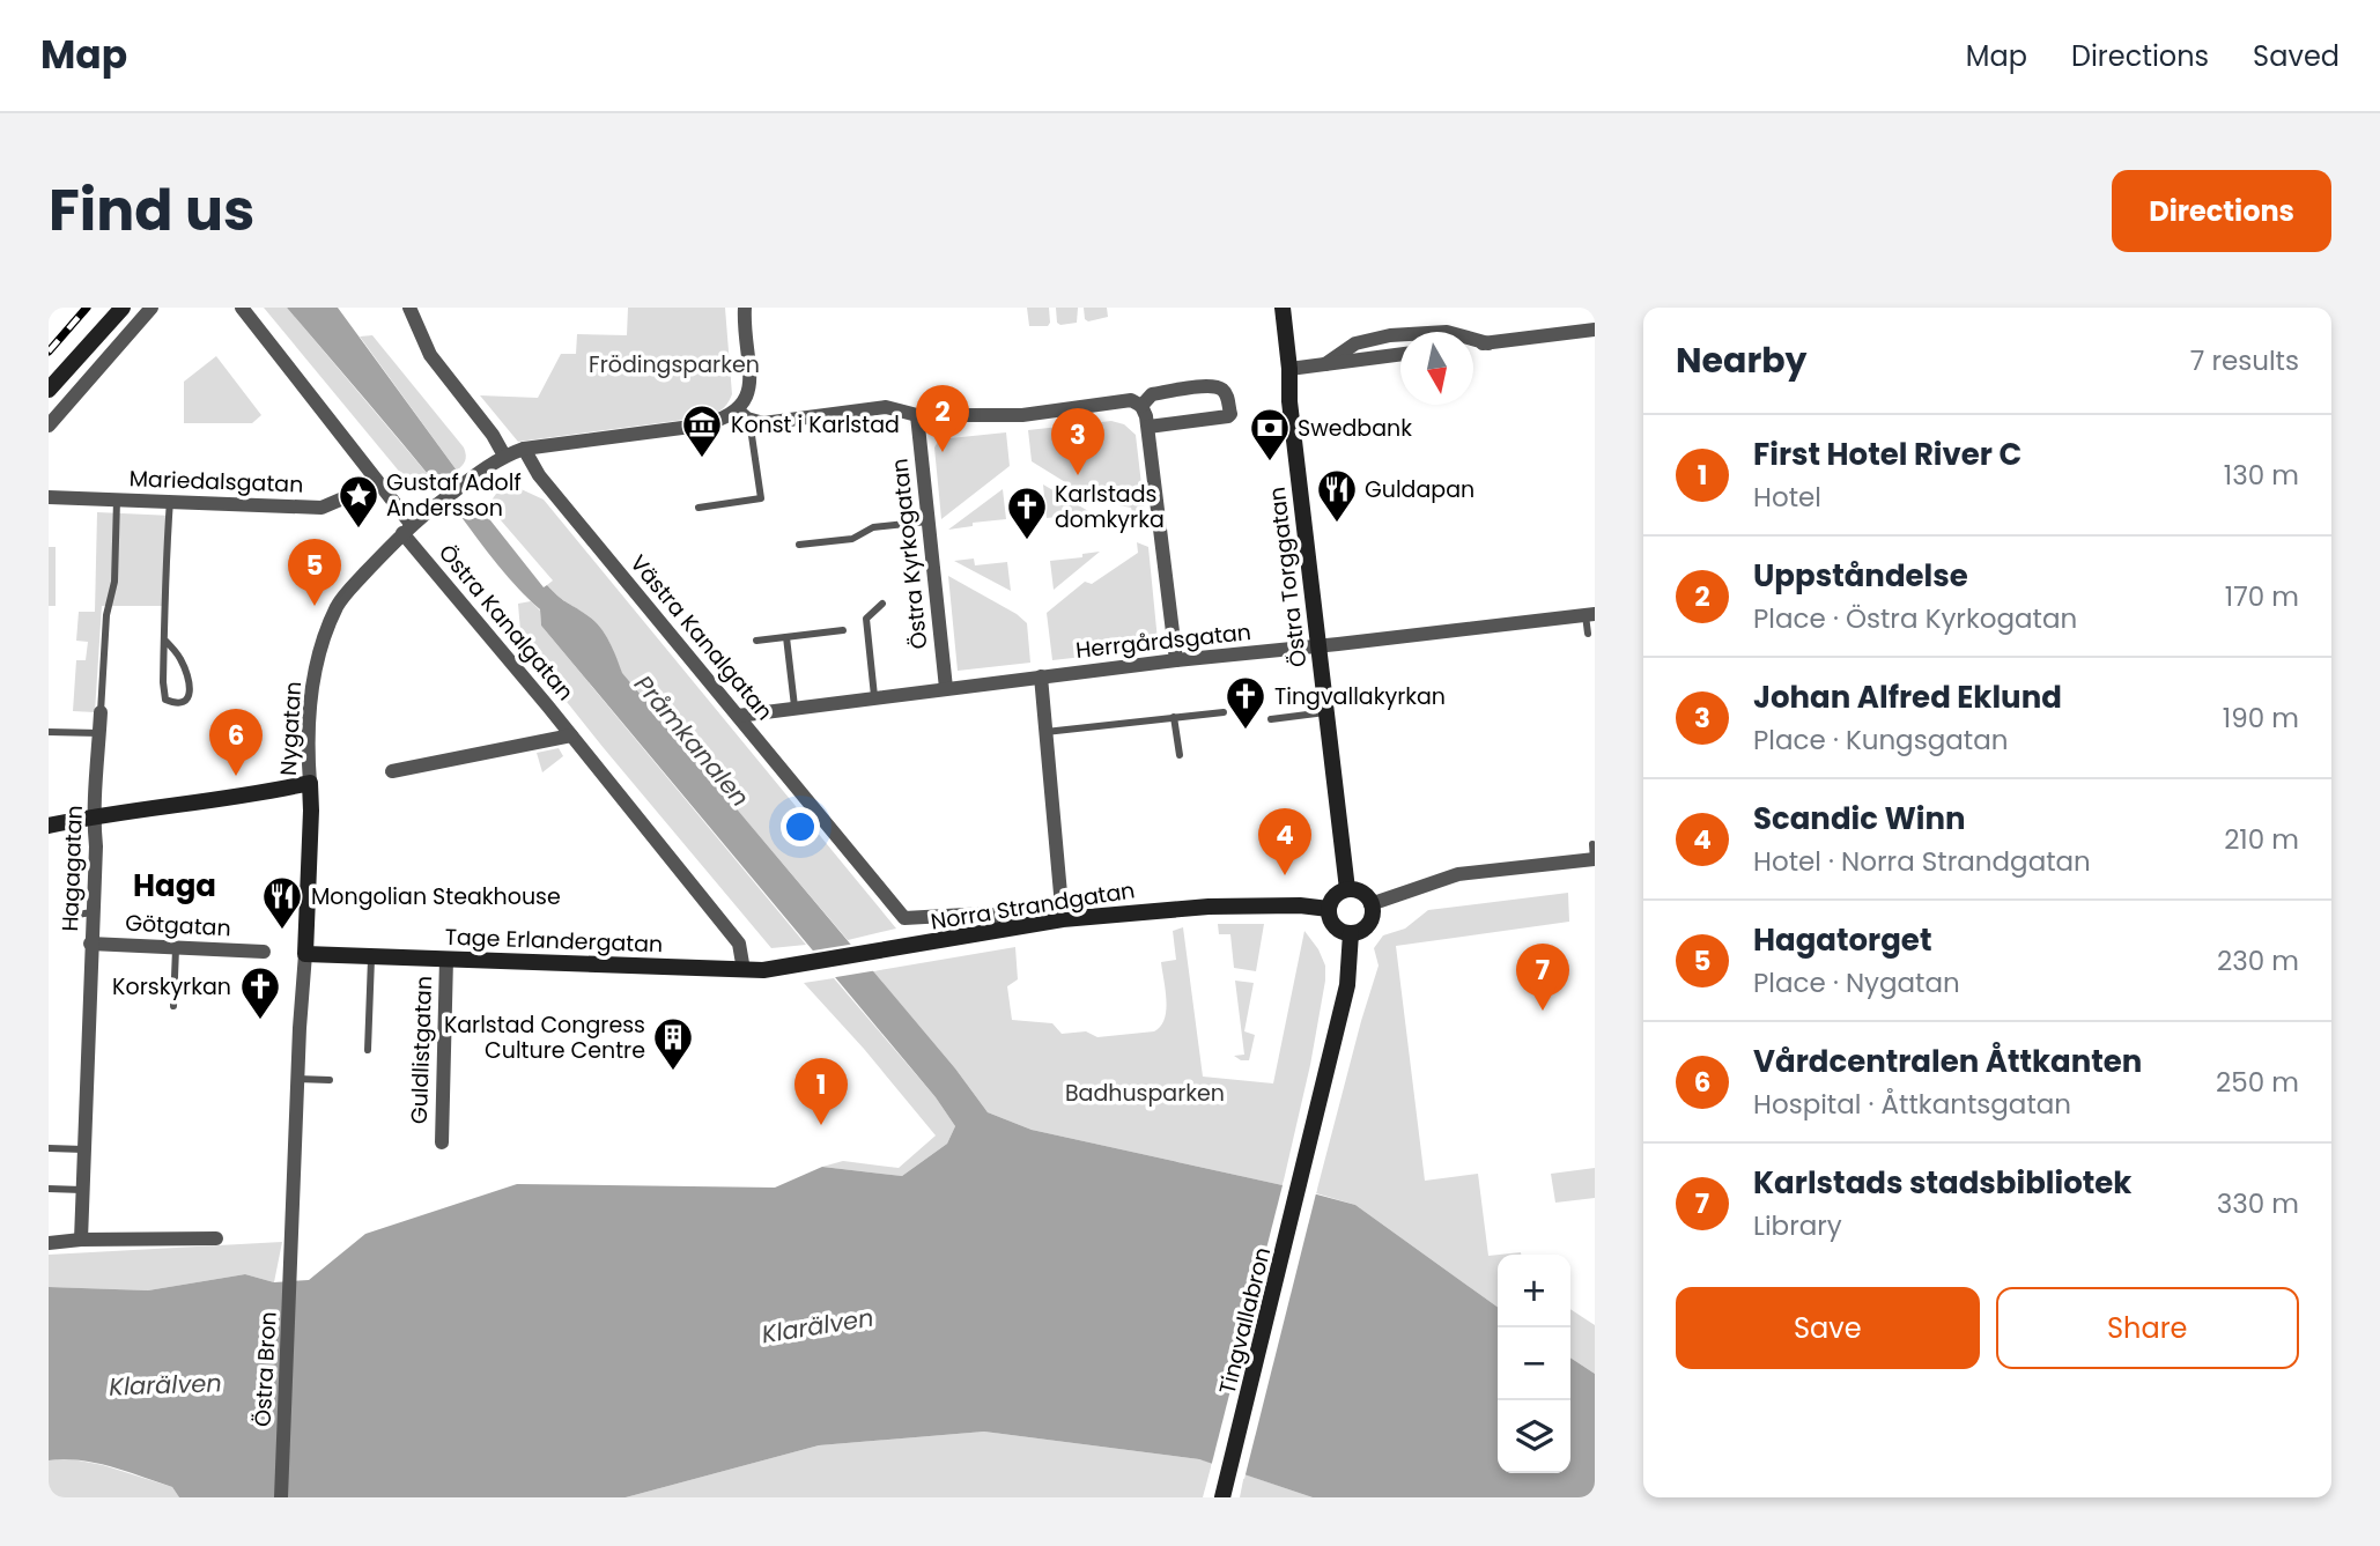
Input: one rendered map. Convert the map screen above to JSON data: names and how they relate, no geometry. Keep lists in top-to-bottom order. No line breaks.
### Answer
{"streets":{"street":["Mariedalsgatan","Östra Kyrkogatan","Östra Torggatan","Östra Kanalgatan","Västra Kanalgatan","Herrgårdsgatan","Nygatan","Hagagatan","Norra Strandgatan","Götgatan","Tage Erlandergatan","Guldlistgatan","Tingvallabron","Östra Bron"]},"crossings":[["Mariedalsgatan","Östra Kanalgatan"],["Mariedalsgatan","Hagagatan"],["Östra Kyrkogatan","Herrgårdsgatan"],["Östra Torggatan","Herrgårdsgatan"],["Östra Torggatan","Norra Strandgatan"],["Östra Torggatan","Tingvallabron"],["Östra Kanalgatan","Nygatan"],["Östra Kanalgatan","Tage Erlandergatan"],["Västra Kanalgatan","Herrgårdsgatan"],["Västra Kanalgatan","Norra Strandgatan"],["Nygatan","Tage Erlandergatan"],["Hagagatan","Götgatan"],["Norra Strandgatan","Tage Erlandergatan"],["Norra Strandgatan","Tingvallabron"],["Tage Erlandergatan","Guldlistgatan"]],"districts":["Haga"],"water":["Pråmkanalen","Klarälven"],"parks":["Frödingsparken","Badhusparken"],"places":{"museum":["Konst i Karlstad"],"bank":["Swedbank"],"restaurant":["Guldapan","Mongolian Steakhouse"],"place":["Gustaf Adolf Andersson"],"church":["Karlstads domkyrka","Tingvallakyrkan","Korskyrkan"],"building":["Karlstad Congress Culture Centre"]},"north":"bottom","page":{"header":"Map","nav":["Map","Directions","Saved"],"title":"Find us","buttons":["Directions",["Save","Share"]],"heading":["Nearby","7 results"],"pins":["2","3","5","6","4","7","1"],"list":[{"mark":"1","name":"First Hotel River C","note":"Hotel","value":"130 m"},{"mark":"2","name":"Uppståndelse","note":"Place · Östra Kyrkogatan","value":"170 m"},{"mark":"3","name":"Johan Alfred Eklund","note":"Place · Kungsgatan","value":"190 m"},{"mark":"4","name":"Scandic Winn","note":"Hotel · Norra Strandgatan","value":"210 m"},{"mark":"5","name":"Hagatorget","note":"Place · Nygatan","value":"230 m"},{"mark":"6","name":"Vårdcentralen Åttkanten","note":"Hospital · Åttkantsgatan","value":"250 m"},{"mark":"7","name":"Karlstads stadsbibliotek","note":"Library","value":"330 m"}],"map_buttons":["+","−"]}}
